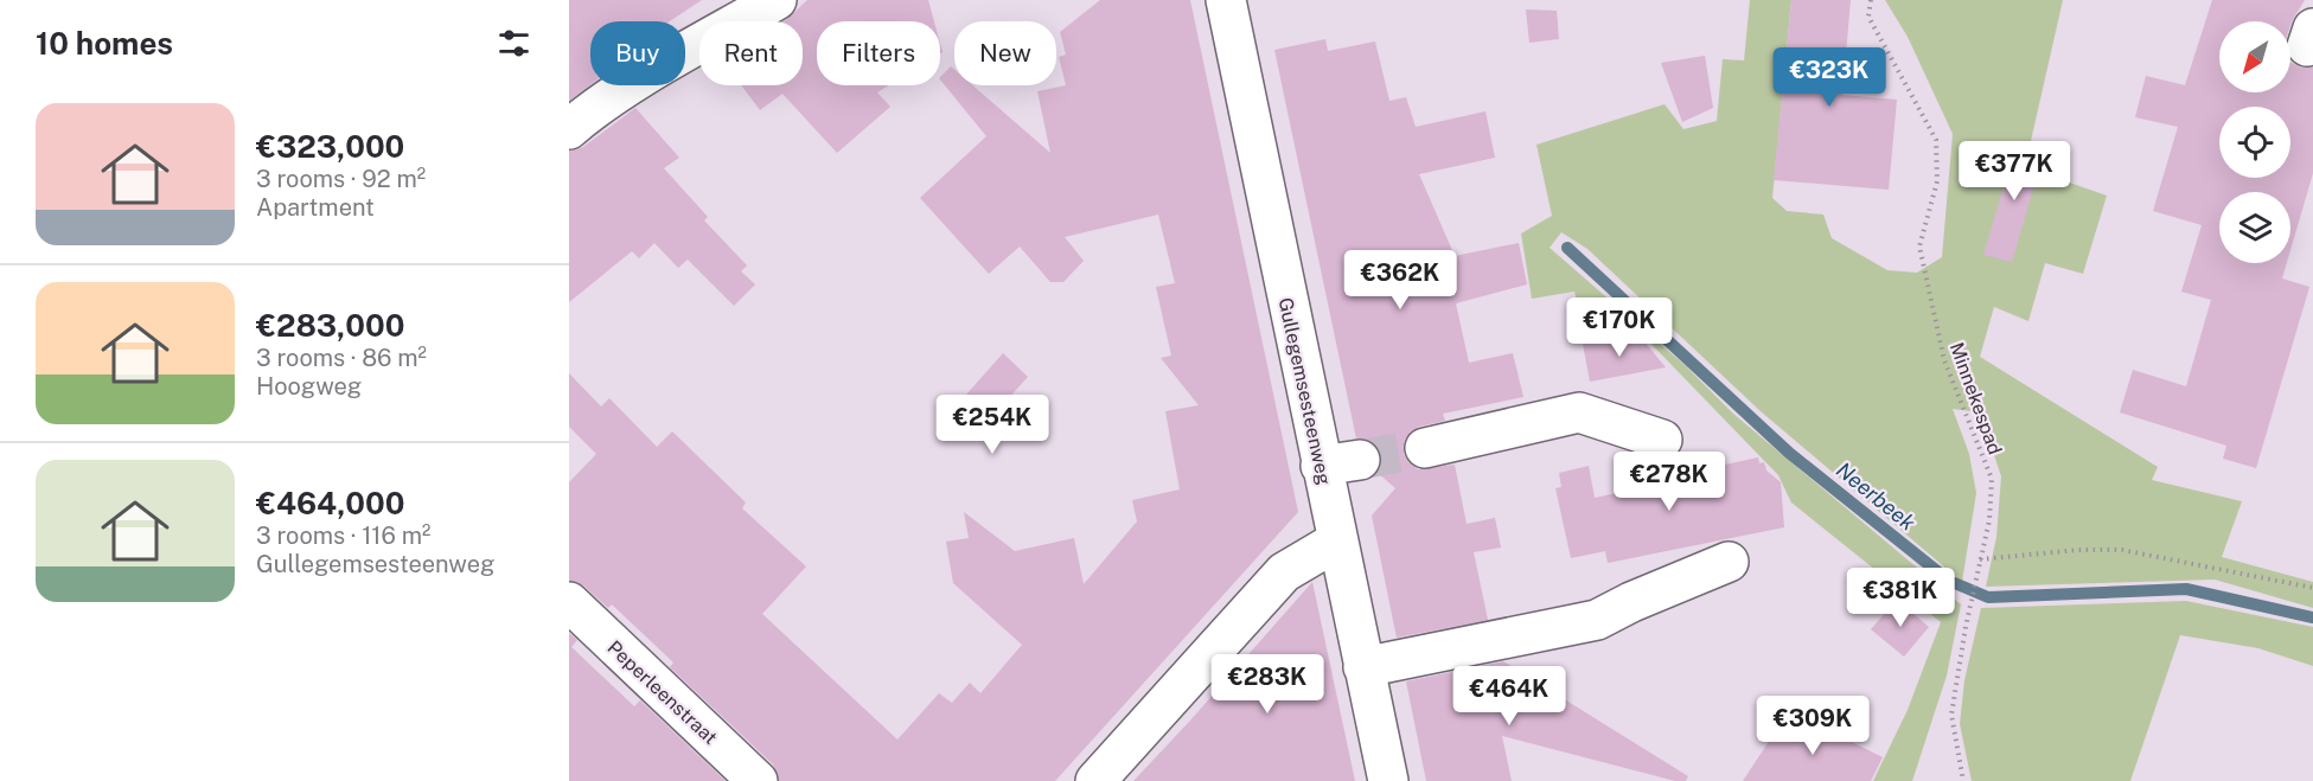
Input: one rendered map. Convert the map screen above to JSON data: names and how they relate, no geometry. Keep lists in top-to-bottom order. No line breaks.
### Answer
{"streets":{"street":["Gullegemsesteenweg","Peperleenstraat"],"path":["Minnekespad"]},"water":["Neerbeek"],"north":"bottom left","page":{"heading":"10 homes","chip":["Buy","Rent","Filters","New"],"price":["€323K","€377K","€362K","€170K","€254K","€278K","€381K","€283K","€464K","€309K"],"list":[{"name":"€323,000","note":"3 rooms · 92 m² · Apartment"},{"name":"€283,000","note":"3 rooms · 86 m² · Hoogweg"},{"name":"€464,000","note":"3 rooms · 116 m² · Gullegemsesteenweg"}]}}
